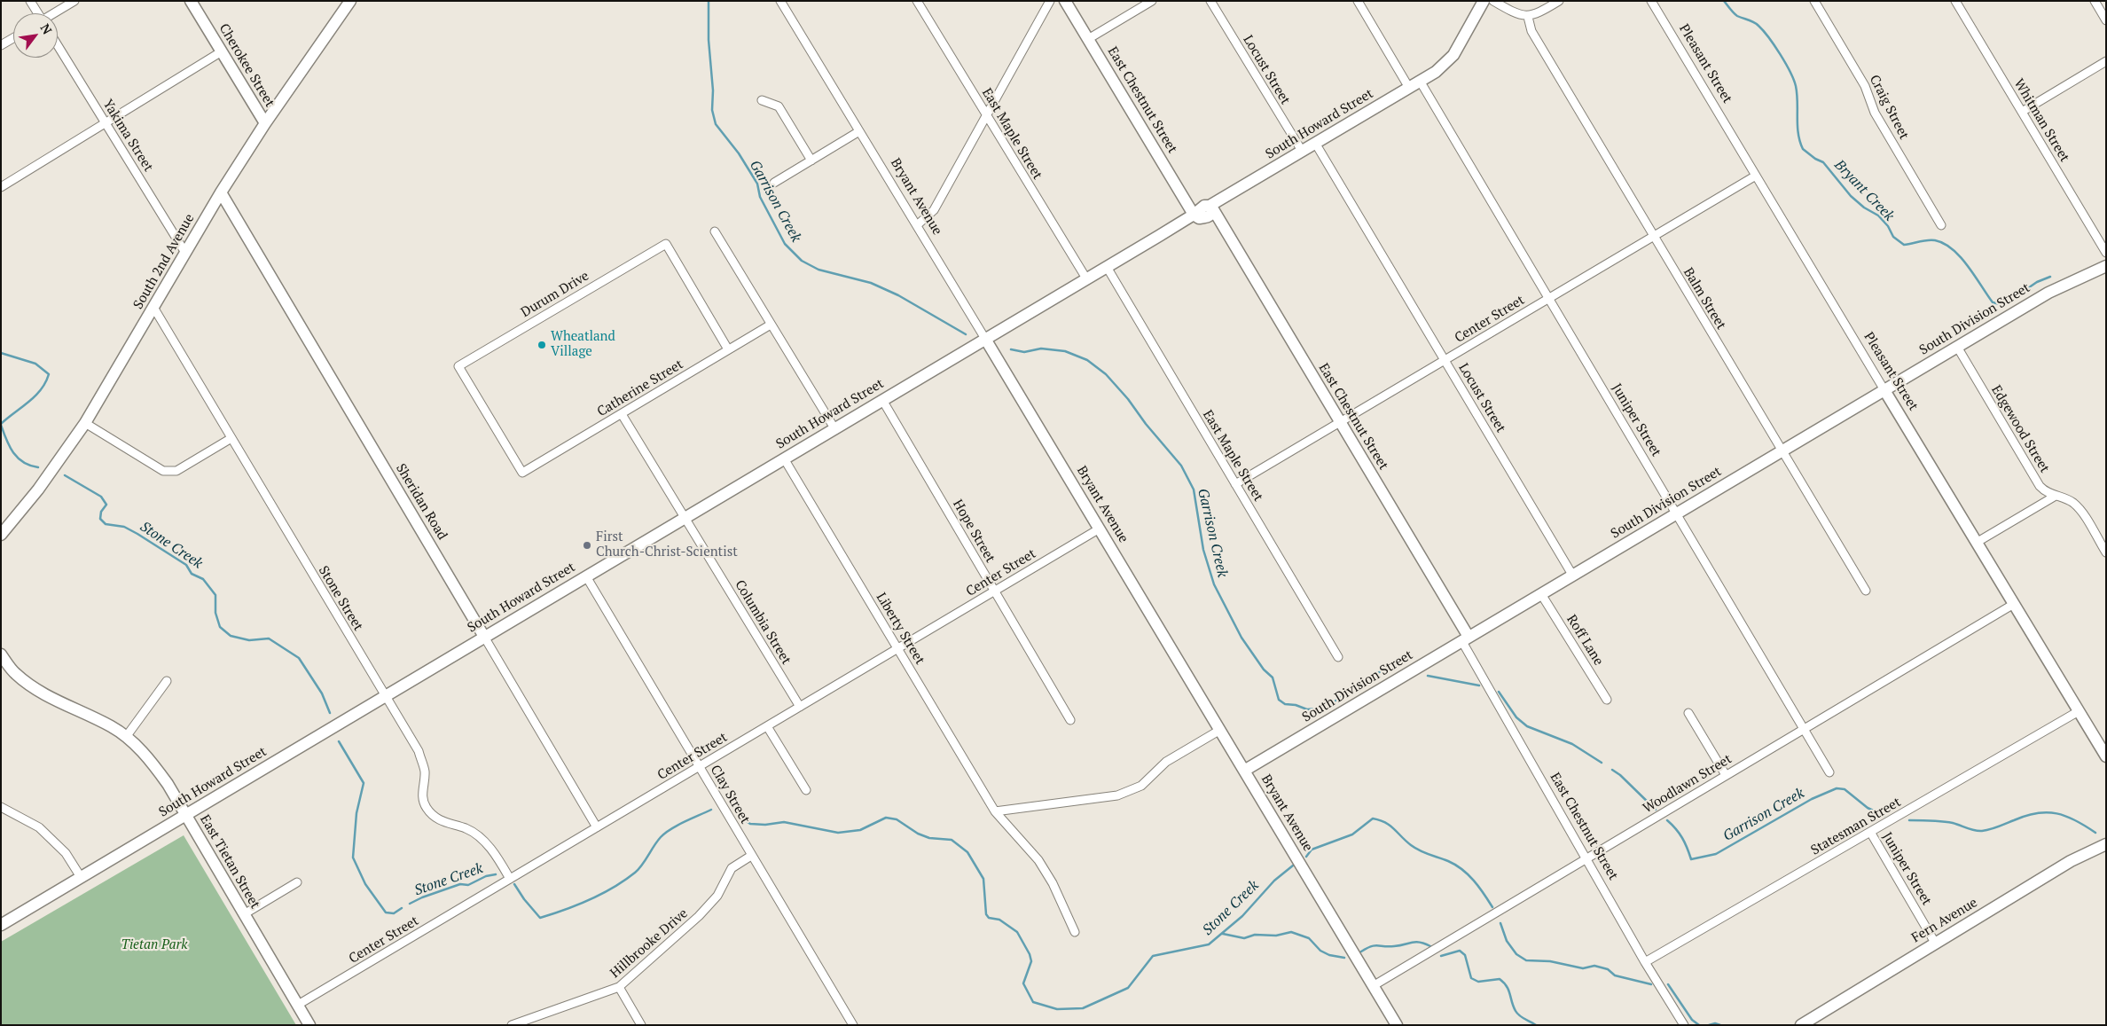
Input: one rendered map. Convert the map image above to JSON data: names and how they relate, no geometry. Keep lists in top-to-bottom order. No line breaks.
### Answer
{"streets":{"main road":["Pleasant Street","Cherokee Street","East Chestnut Street","South Howard Street","Bryant Avenue","South 2nd Avenue","South Division Street","Sheridan Road","East Tietan Street","Fern Avenue"],"street":["Locust Street","Craig Street","Whitman Street","East Maple Street","Yakima Street","Durum Drive","Balm Street","Center Street","Catherine Street","Juniper Street","Edgewood Street","Hope Street","Stone Street","Columbia Street","Liberty Street","Roff Lane","Woodlawn Street","Clay Street","Statesman Street","Hillbrooke Drive"]},"crossings":[["Pleasant Street","Center Street"],["Pleasant Street","South Division Street"],["Pleasant Street","Woodlawn Street"],["Pleasant Street","Statesman Street"],["Cherokee Street","South 2nd Avenue"],["Locust Street","South Howard Street"],["Locust Street","Center Street"],["Locust Street","South Division Street"],["East Chestnut Street","South Howard Street"],["East Chestnut Street","Center Street"],["East Chestnut Street","South Division Street"],["East Chestnut Street","Woodlawn Street"],["East Chestnut Street","Statesman Street"],["South Howard Street","East Maple Street"],["South Howard Street","Bryant Avenue"],["South Howard Street","Juniper Street"],["South Howard Street","Sheridan Road"],["South Howard Street","Hope Street"],["South Howard Street","Stone Street"],["South Howard Street","Columbia Street"],["South Howard Street","Liberty Street"],["South Howard Street","Clay Street"],["South Howard Street","East Tietan Street"],["East Maple Street","Center Street"],["Yakima Street","South 2nd Avenue"],["Bryant Avenue","Center Street"],["Bryant Avenue","South Division Street"],["Bryant Avenue","Woodlawn Street"],["South 2nd Avenue","Sheridan Road"],["South 2nd Avenue","Stone Street"],["Durum Drive","Catherine Street"],["Balm Street","Center Street"],["Balm Street","South Division Street"],["Center Street","Juniper Street"],["Center Street","Sheridan Road"],["Center Street","Hope Street"],["Center Street","Stone Street"],["Center Street","Columbia Street"],["Center Street","Liberty Street"],["Center Street","Clay Street"],["Center Street","East Tietan Street"],["South Division Street","Juniper Street"],["South Division Street","Edgewood Street"],["South Division Street","Roff Lane"],["Catherine Street","Columbia Street"],["Juniper Street","Woodlawn Street"],["Juniper Street","Statesman Street"],["Juniper Street","Fern Avenue"],["Clay Street","Hillbrooke Drive"]],"water":["Bryant Creek","Garrison Creek","Stone Creek"],"parks":["Tietan Park"],"places":["Wheatland Village","First Church-Christ-Scientist"],"north":"top right"}
